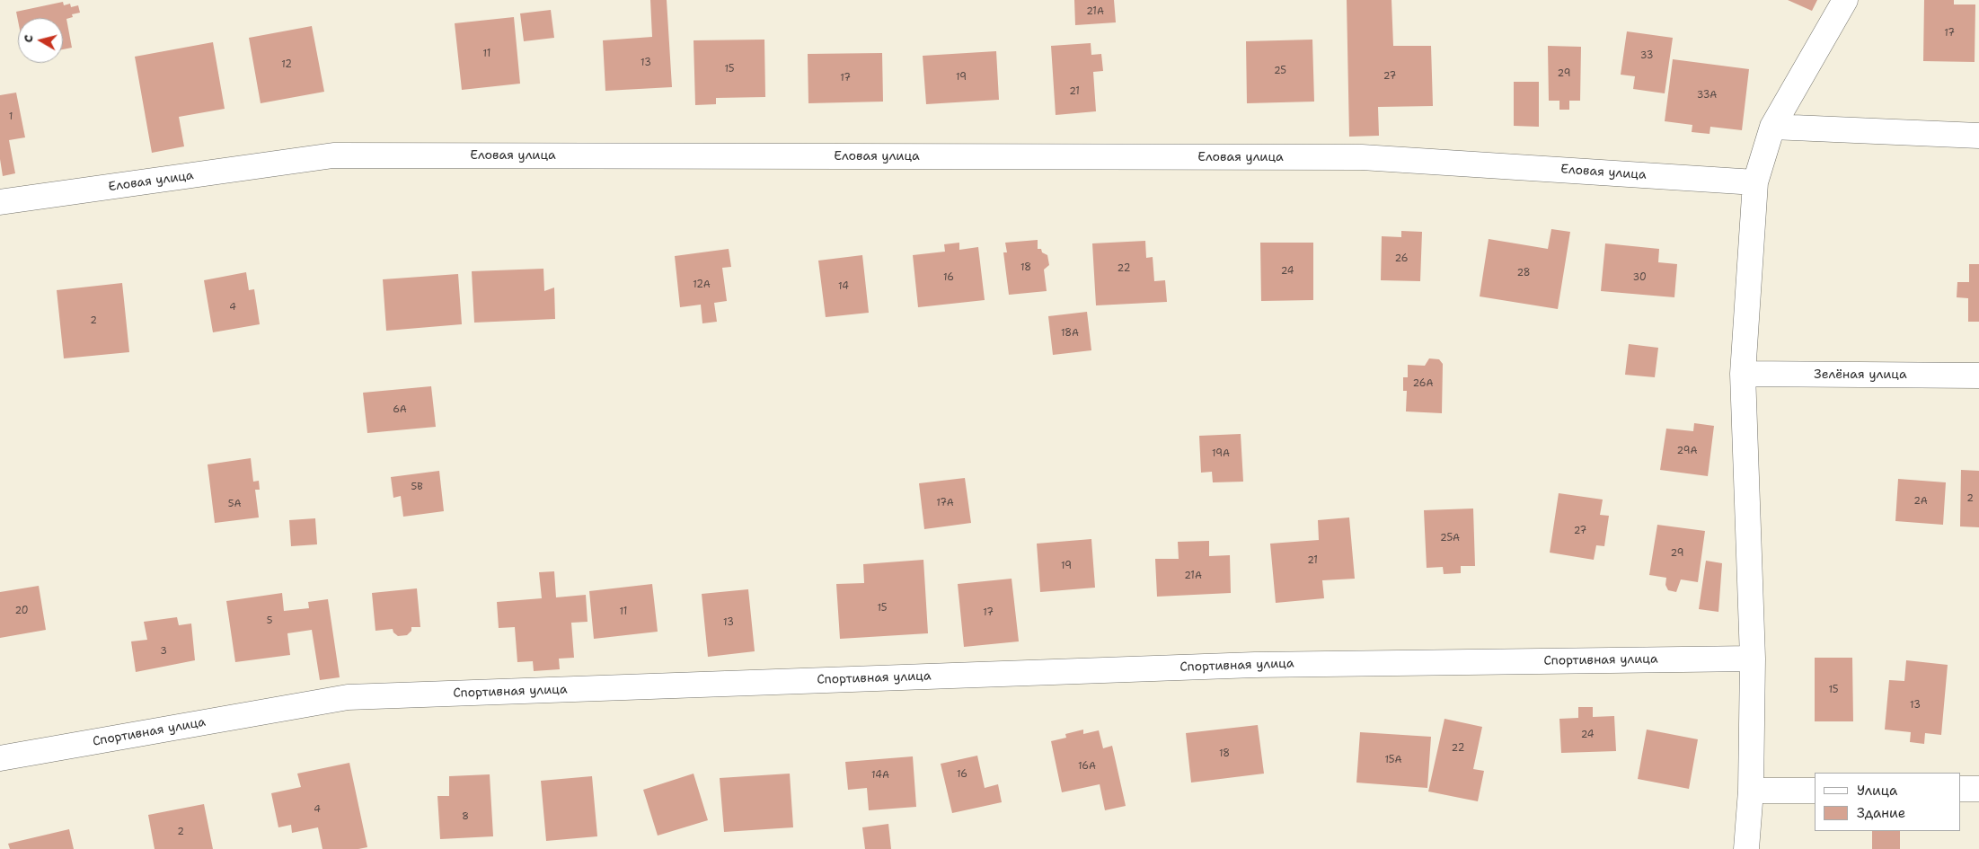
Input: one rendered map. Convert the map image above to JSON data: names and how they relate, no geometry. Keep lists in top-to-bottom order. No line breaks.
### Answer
{"streets":{"street":["Еловая улица","Зелёная улица","Спортивная улица"]},"house_numbers":["21А","17","11","33","13","12","15","25","29","27","19","17","21","33А","1","26","18","22","24","28","16","30","12А","14","4","2","18А","26А","6А","29А","19А","5В","2","2А","17А","5А","27","25А","29","21","19","21А","15","20","11","17","5","13","3","15","13","24","22","18","15А","16А","16","14А","4","8","2"],"legend":["Улица","Здание"],"north":"left"}
